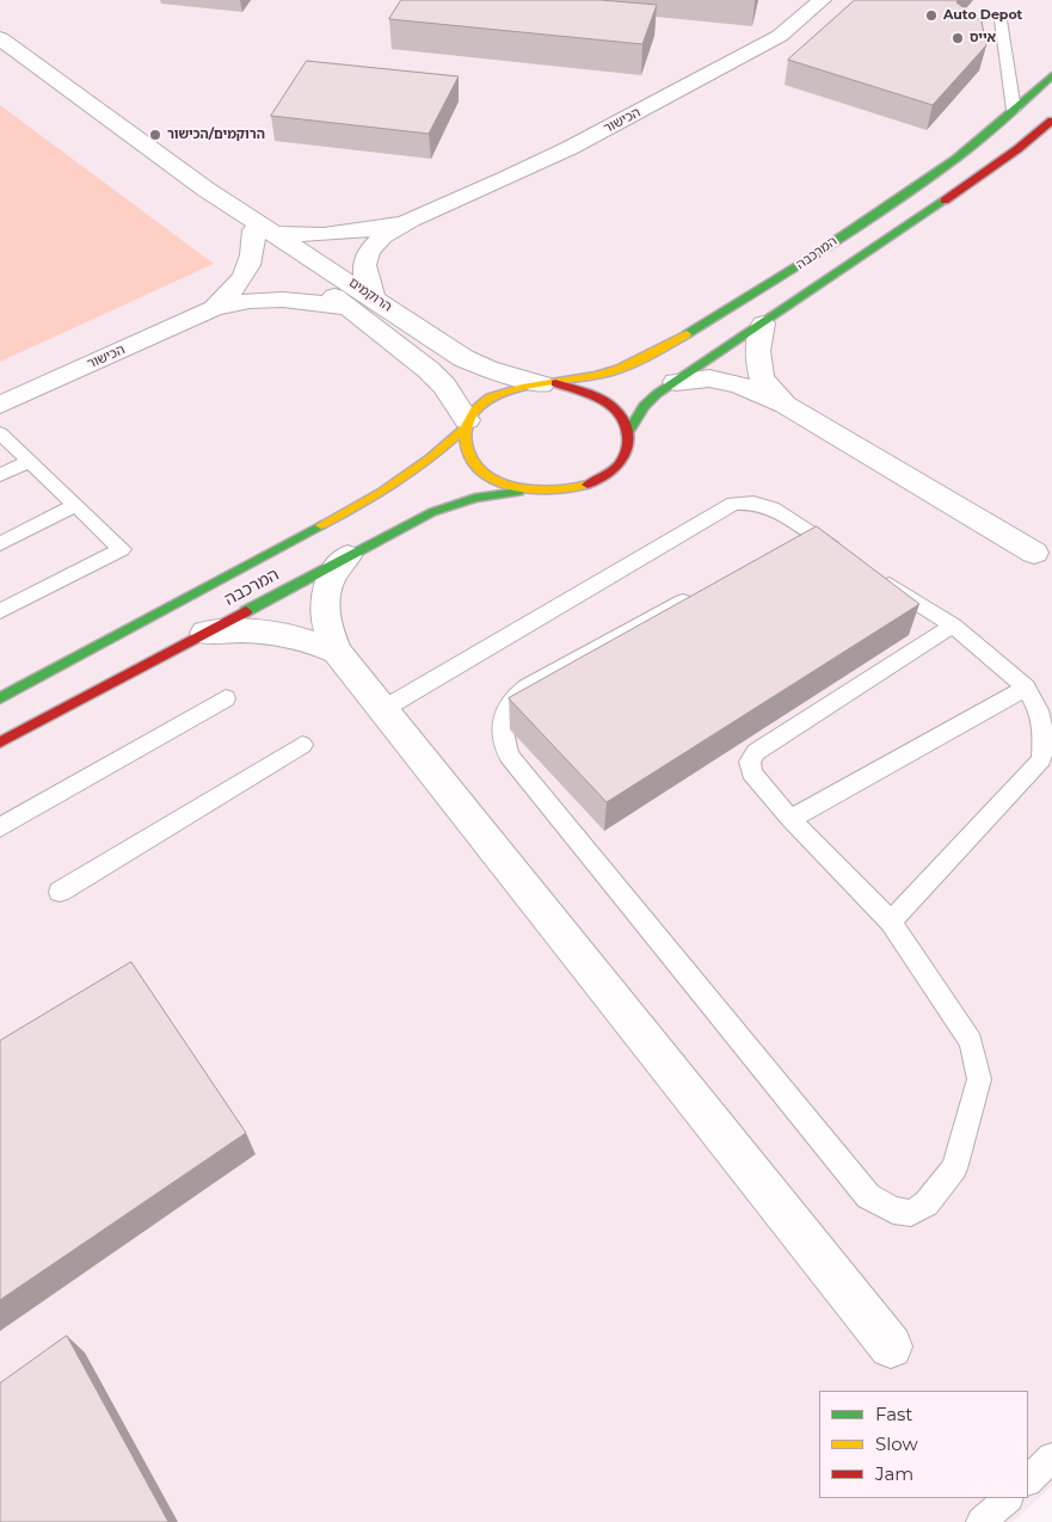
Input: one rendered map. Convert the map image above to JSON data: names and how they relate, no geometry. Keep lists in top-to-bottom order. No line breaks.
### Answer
{"streets":{"street":["הכישור","המרכבה","הרוקמים"]},"crossings":[["הכישור","הרוקמים"],["המרכבה","הרוקמים"]],"places":["Auto Depot","אייס","הרוקמים/הכישור"],"legend":["Fast","Slow","Jam"]}
